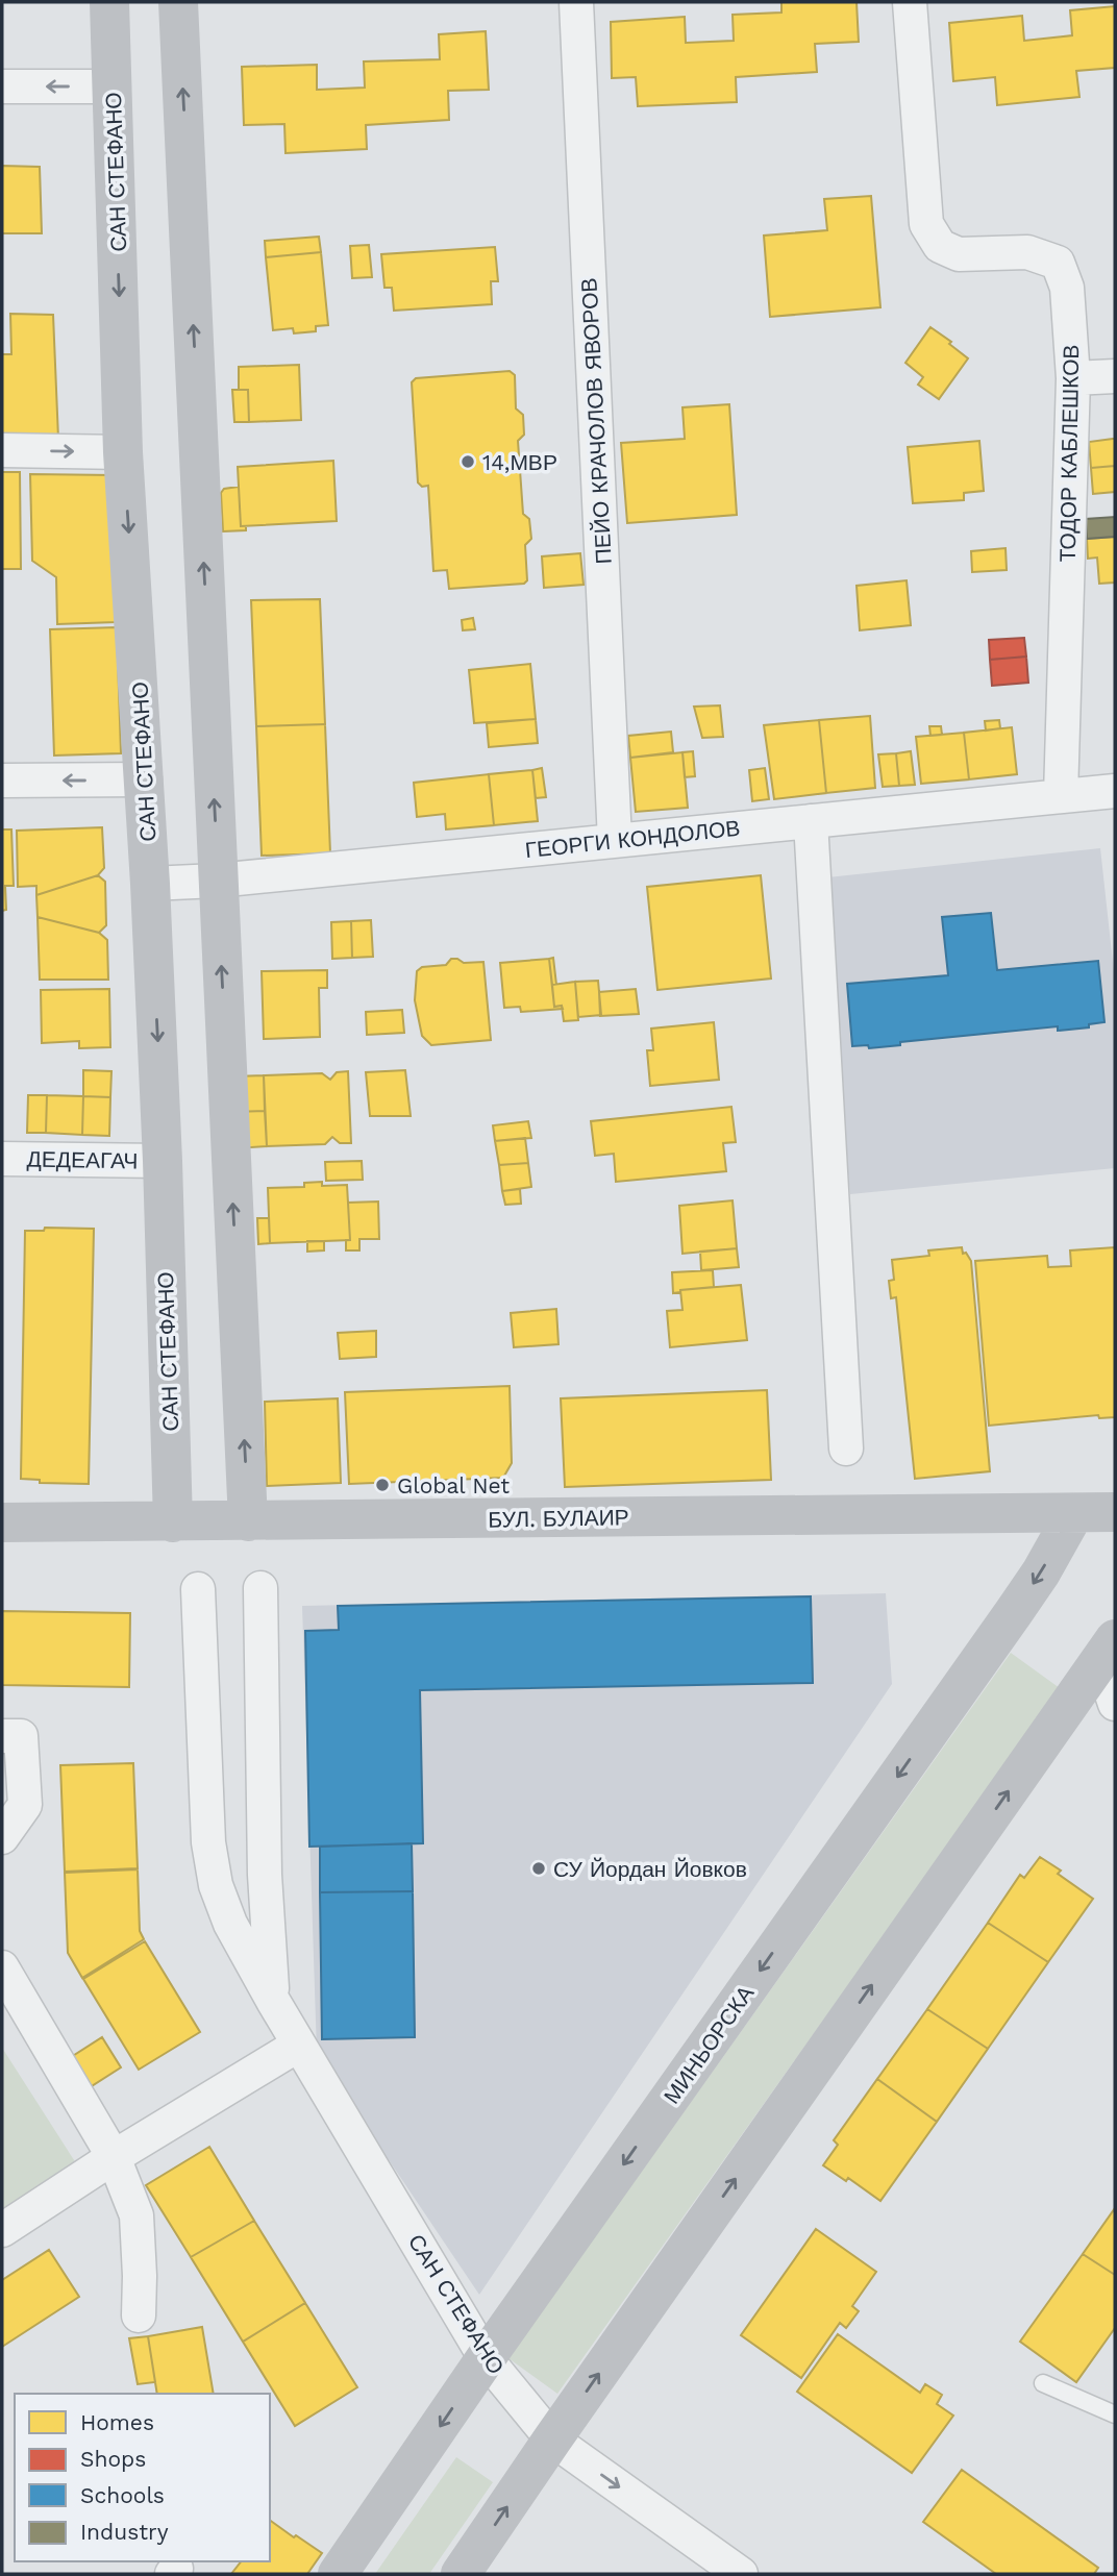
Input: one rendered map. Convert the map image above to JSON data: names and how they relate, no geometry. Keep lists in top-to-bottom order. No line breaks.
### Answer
{"streets":{"main road":["САН СТЕФАНО","БУЛ. БУЛАИР","МИНЬОРСКА"],"street":["ПЕЙО КРАЧОЛОВ ЯВОРОВ","ТОДОР КАБЛЕШКОВ","ГЕОРГИ КОНДОЛОВ","ДЕДЕАГАЧ"]},"crossings":[["САН СТЕФАНО","ГЕОРГИ КОНДОЛОВ"],["САН СТЕФАНО","ДЕДЕАГАЧ"],["САН СТЕФАНО","БУЛ. БУЛАИР"],["САН СТЕФАНО","МИНЬОРСКА"],["ПЕЙО КРАЧОЛОВ ЯВОРОВ","ГЕОРГИ КОНДОЛОВ"],["ТОДОР КАБЛЕШКОВ","ГЕОРГИ КОНДОЛОВ"],["БУЛ. БУЛАИР","МИНЬОРСКА"]],"places":["14,МВР","Global Net","СУ Йордан Йовков"],"legend":["Homes","Shops","Schools","Industry"]}
